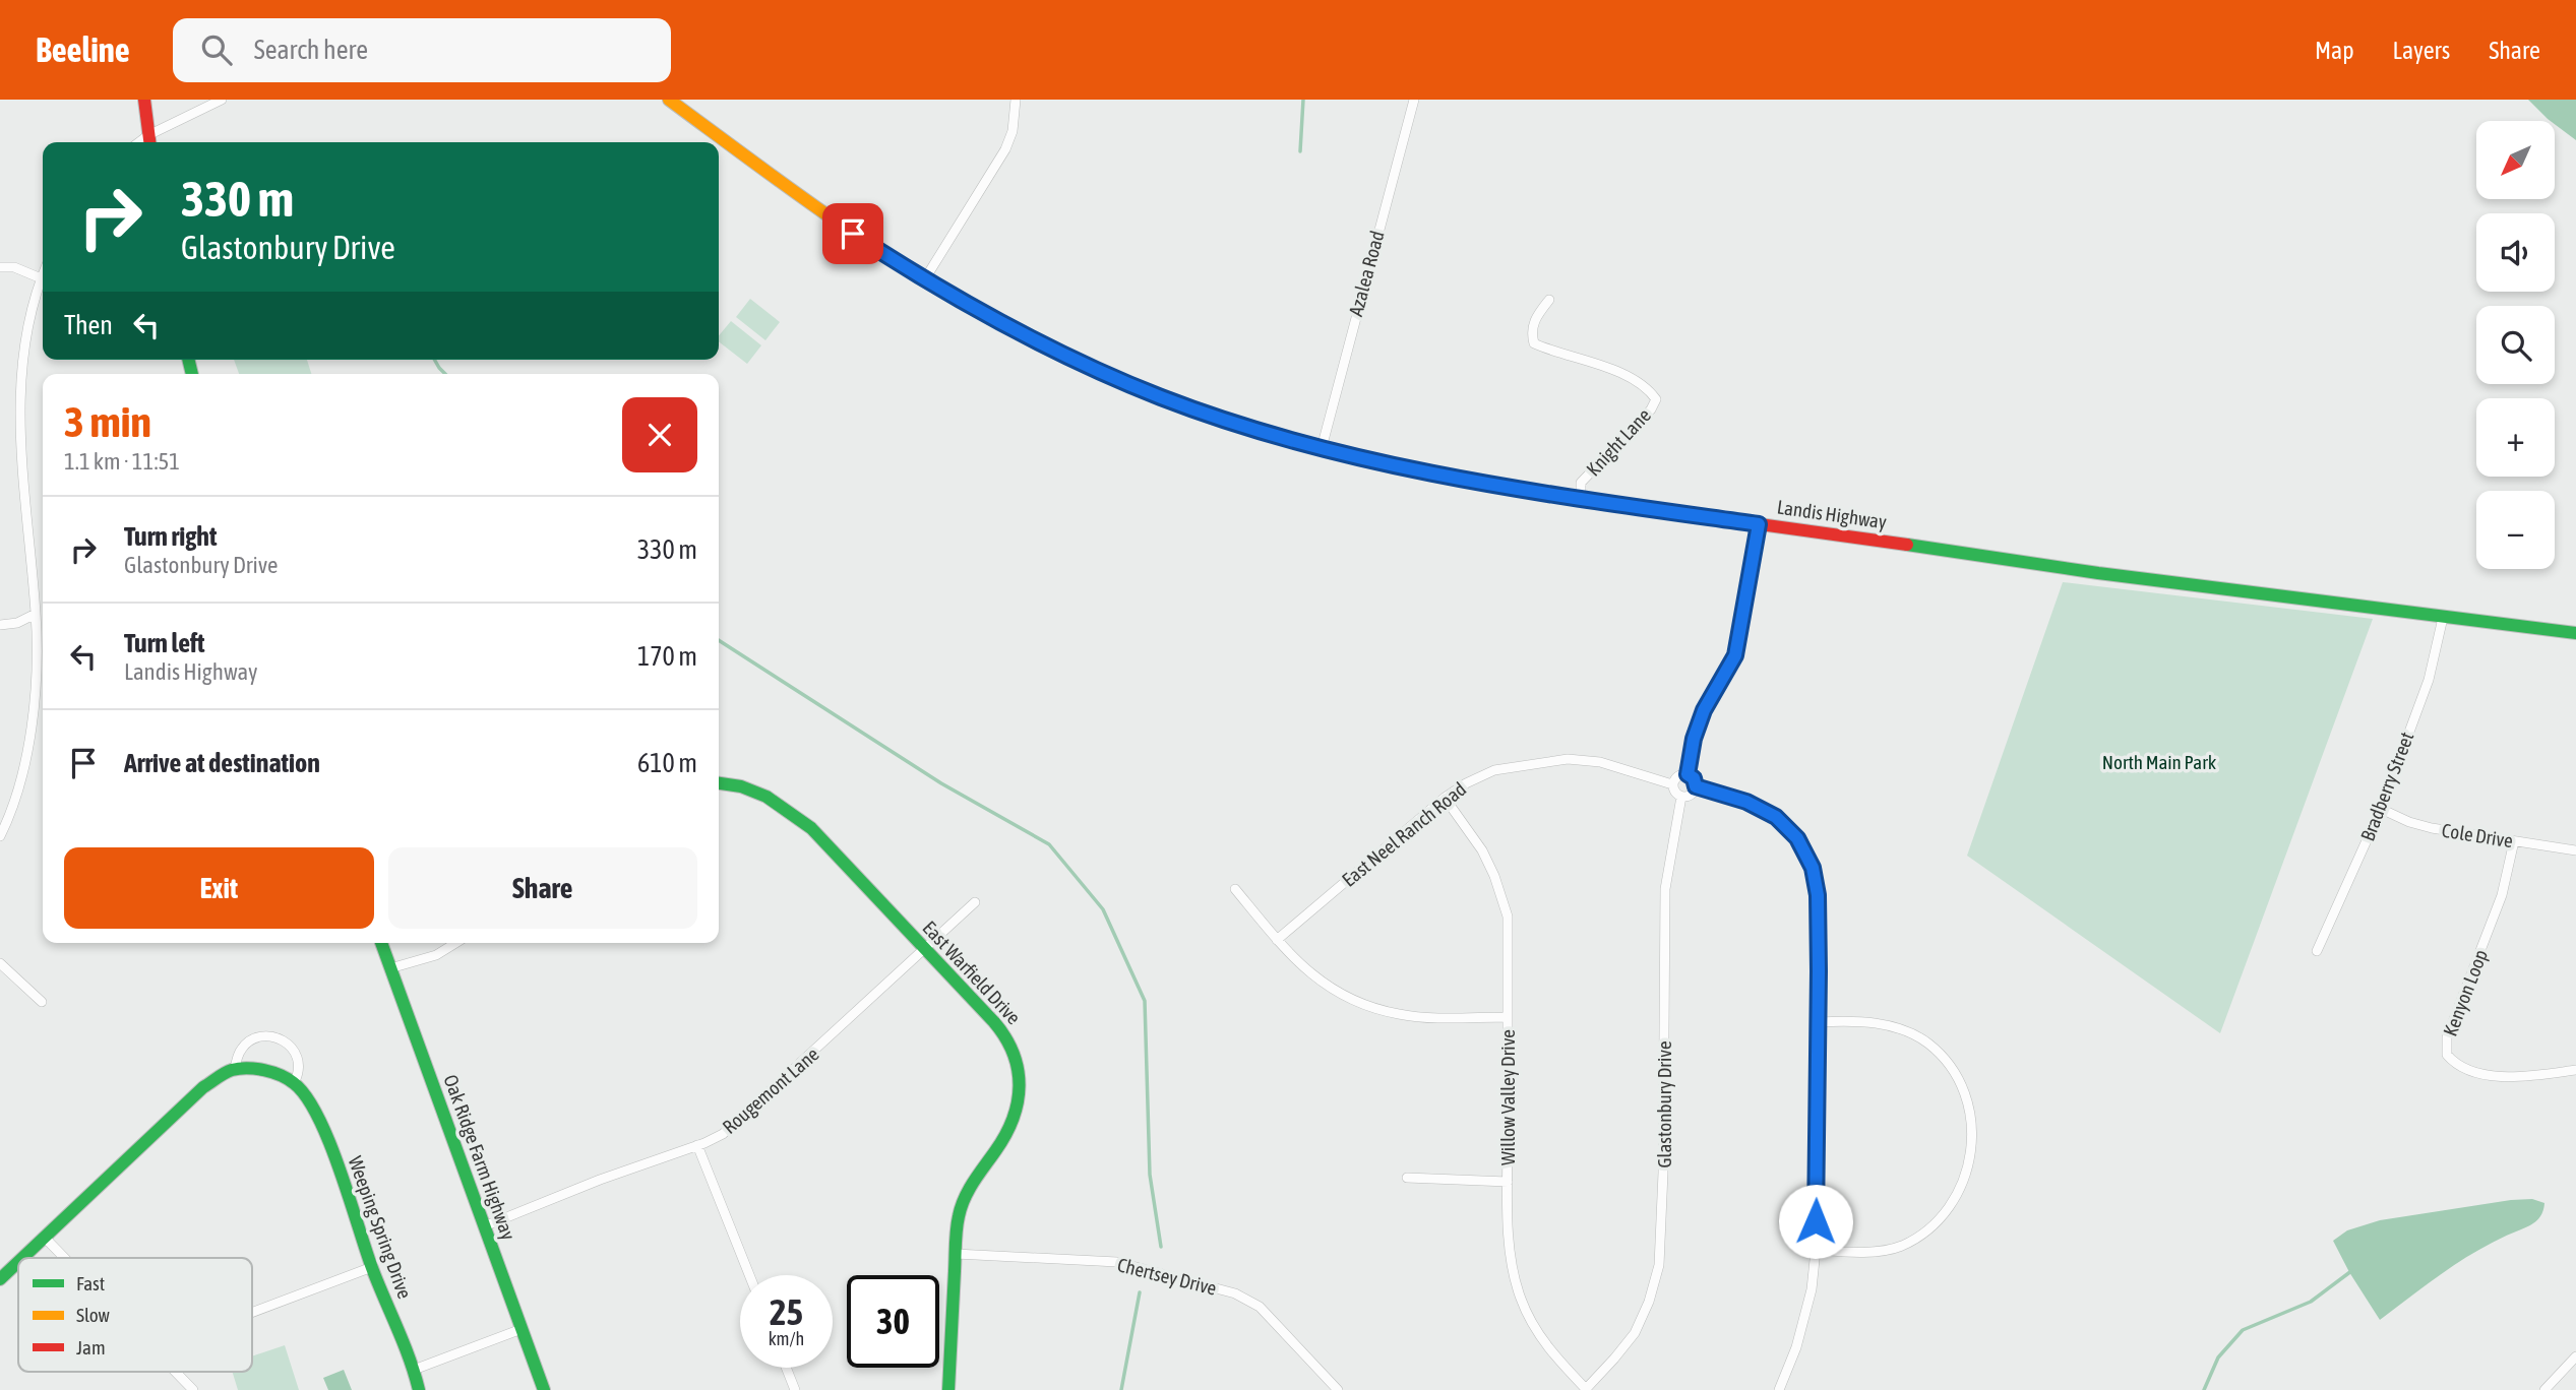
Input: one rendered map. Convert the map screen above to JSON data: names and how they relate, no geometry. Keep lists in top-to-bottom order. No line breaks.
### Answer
{"streets":{"main road":["Landis Highway","East Warfield Drive","Oak Ridge Farm Highway","Weeping Spring Drive"],"street":["Azalea Road","Knight Lane","Bradberry Street","East Neel Ranch Road","Cole Drive","Kenyon Loop","Rougemont Lane","Willow Valley Drive","Glastonbury Drive","Chertsey Drive"]},"crossings":[["Azalea Road","Landis Highway"],["Knight Lane","Landis Highway"],["Landis Highway","Bradberry Street"],["Bradberry Street","Cole Drive"],["East Neel Ranch Road","Willow Valley Drive"],["East Neel Ranch Road","Glastonbury Drive"],["Cole Drive","Kenyon Loop"],["East Warfield Drive","Rougemont Lane"],["East Warfield Drive","Chertsey Drive"],["Rougemont Lane","Oak Ridge Farm Highway"],["Willow Valley Drive","Glastonbury Drive"]],"parks":["North Main Park"],"legend":["Fast","Slow","Jam"],"north":"bottom left","page":{"header":"Beeline","search":"Search here","nav":["Map","Layers","Share"],"map_buttons":["+","−"],"turn":["330 m","Glastonbury Drive"],"then":"Then","heading":["3 min","1.1 km · 11:51"],"list":[{"name":"Turn right","note":"Glastonbury Drive","value":"330 m"},{"name":"Turn left","note":"Landis Highway","value":"170 m"},{"name":"Arrive at destination","value":"610 m"}],"buttons":["Exit","Share"],"speed":"25 km/h","limit":"30"}}
